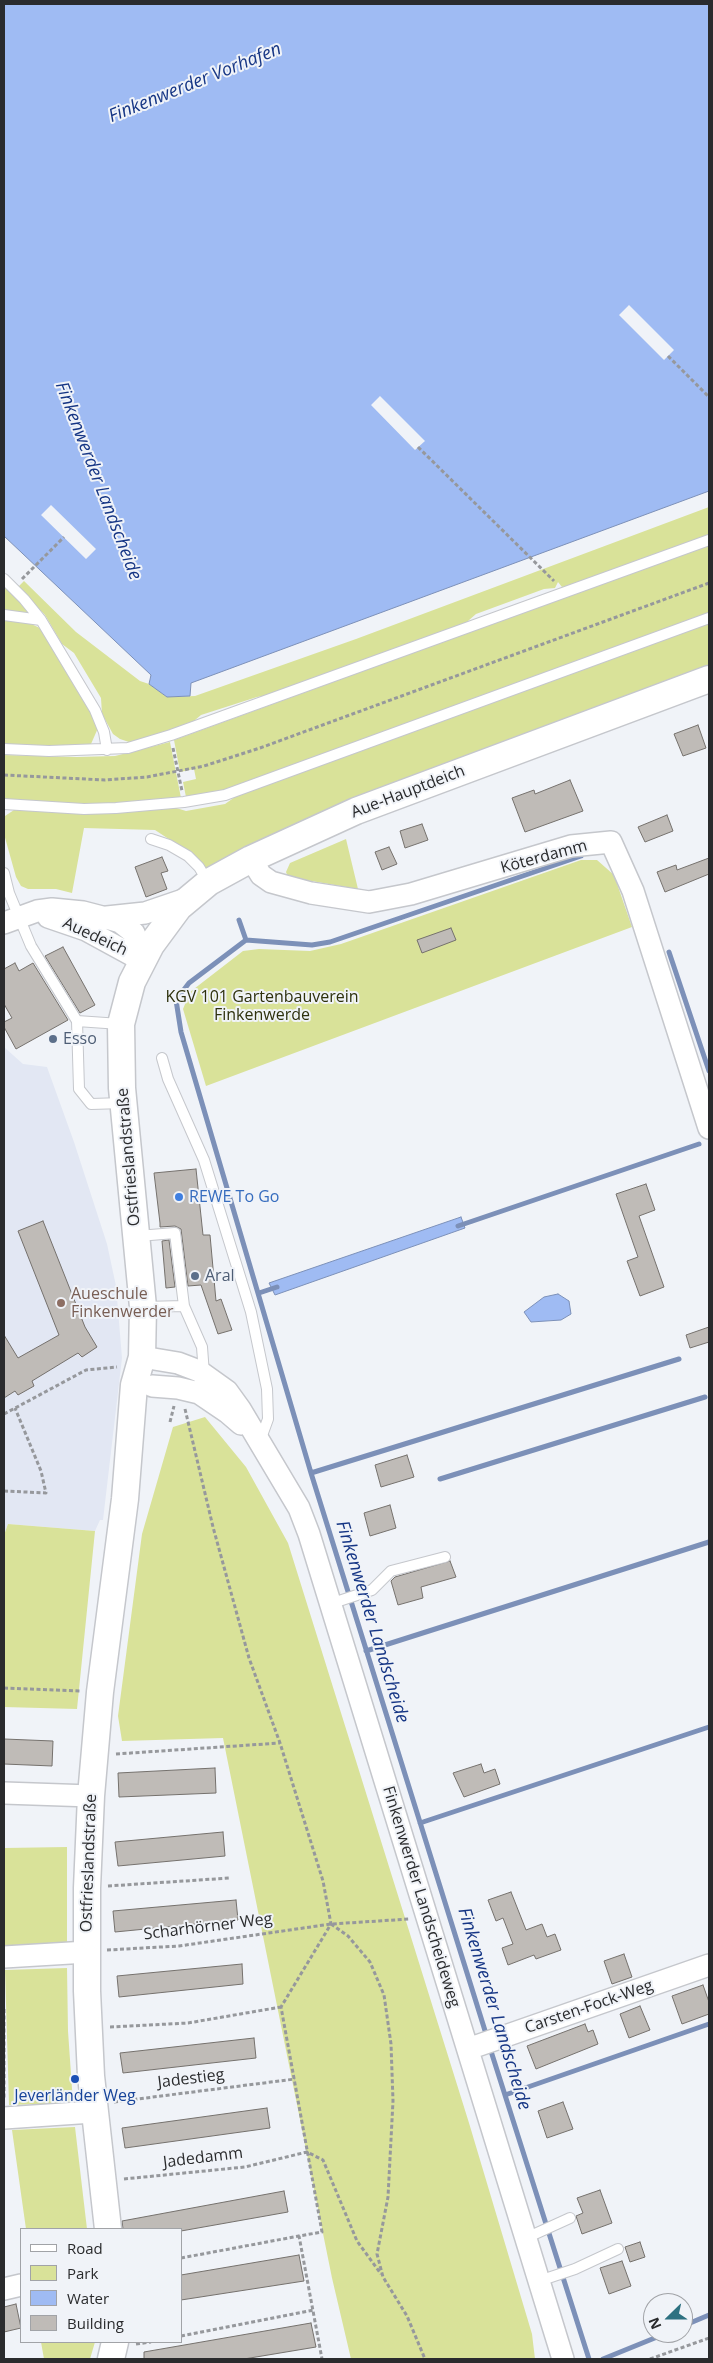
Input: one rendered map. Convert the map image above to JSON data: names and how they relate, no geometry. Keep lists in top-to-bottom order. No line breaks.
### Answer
{"streets":{"street":["Aue-Hauptdeich","Köterdamm","Auedeich","Ostfrieslandstraße","Finkenwerder Landscheideweg","Carsten-Fock-Weg"],"path":["Scharhörner Weg","Jadestieg","Jadedamm"]},"crossings":[["Aue-Hauptdeich","Köterdamm"],["Aue-Hauptdeich","Auedeich"],["Aue-Hauptdeich","Ostfrieslandstraße"],["Auedeich","Ostfrieslandstraße"],["Ostfrieslandstraße","Finkenwerder Landscheideweg"],["Ostfrieslandstraße","Scharhörner Weg"],["Ostfrieslandstraße","Jadestieg"],["Ostfrieslandstraße","Jadedamm"],["Finkenwerder Landscheideweg","Carsten-Fock-Weg"]],"water":["Finkenwerder Vorhafen","Finkenwerder Landscheide"],"parks":["KGV 101 Gartenbauverein Finkenwerde"],"places":["Esso","REWE To Go","Aral","Aueschule Finkenwerder","Jeverländer Weg"],"legend":["Road","Park","Water","Building"],"north":"left"}
